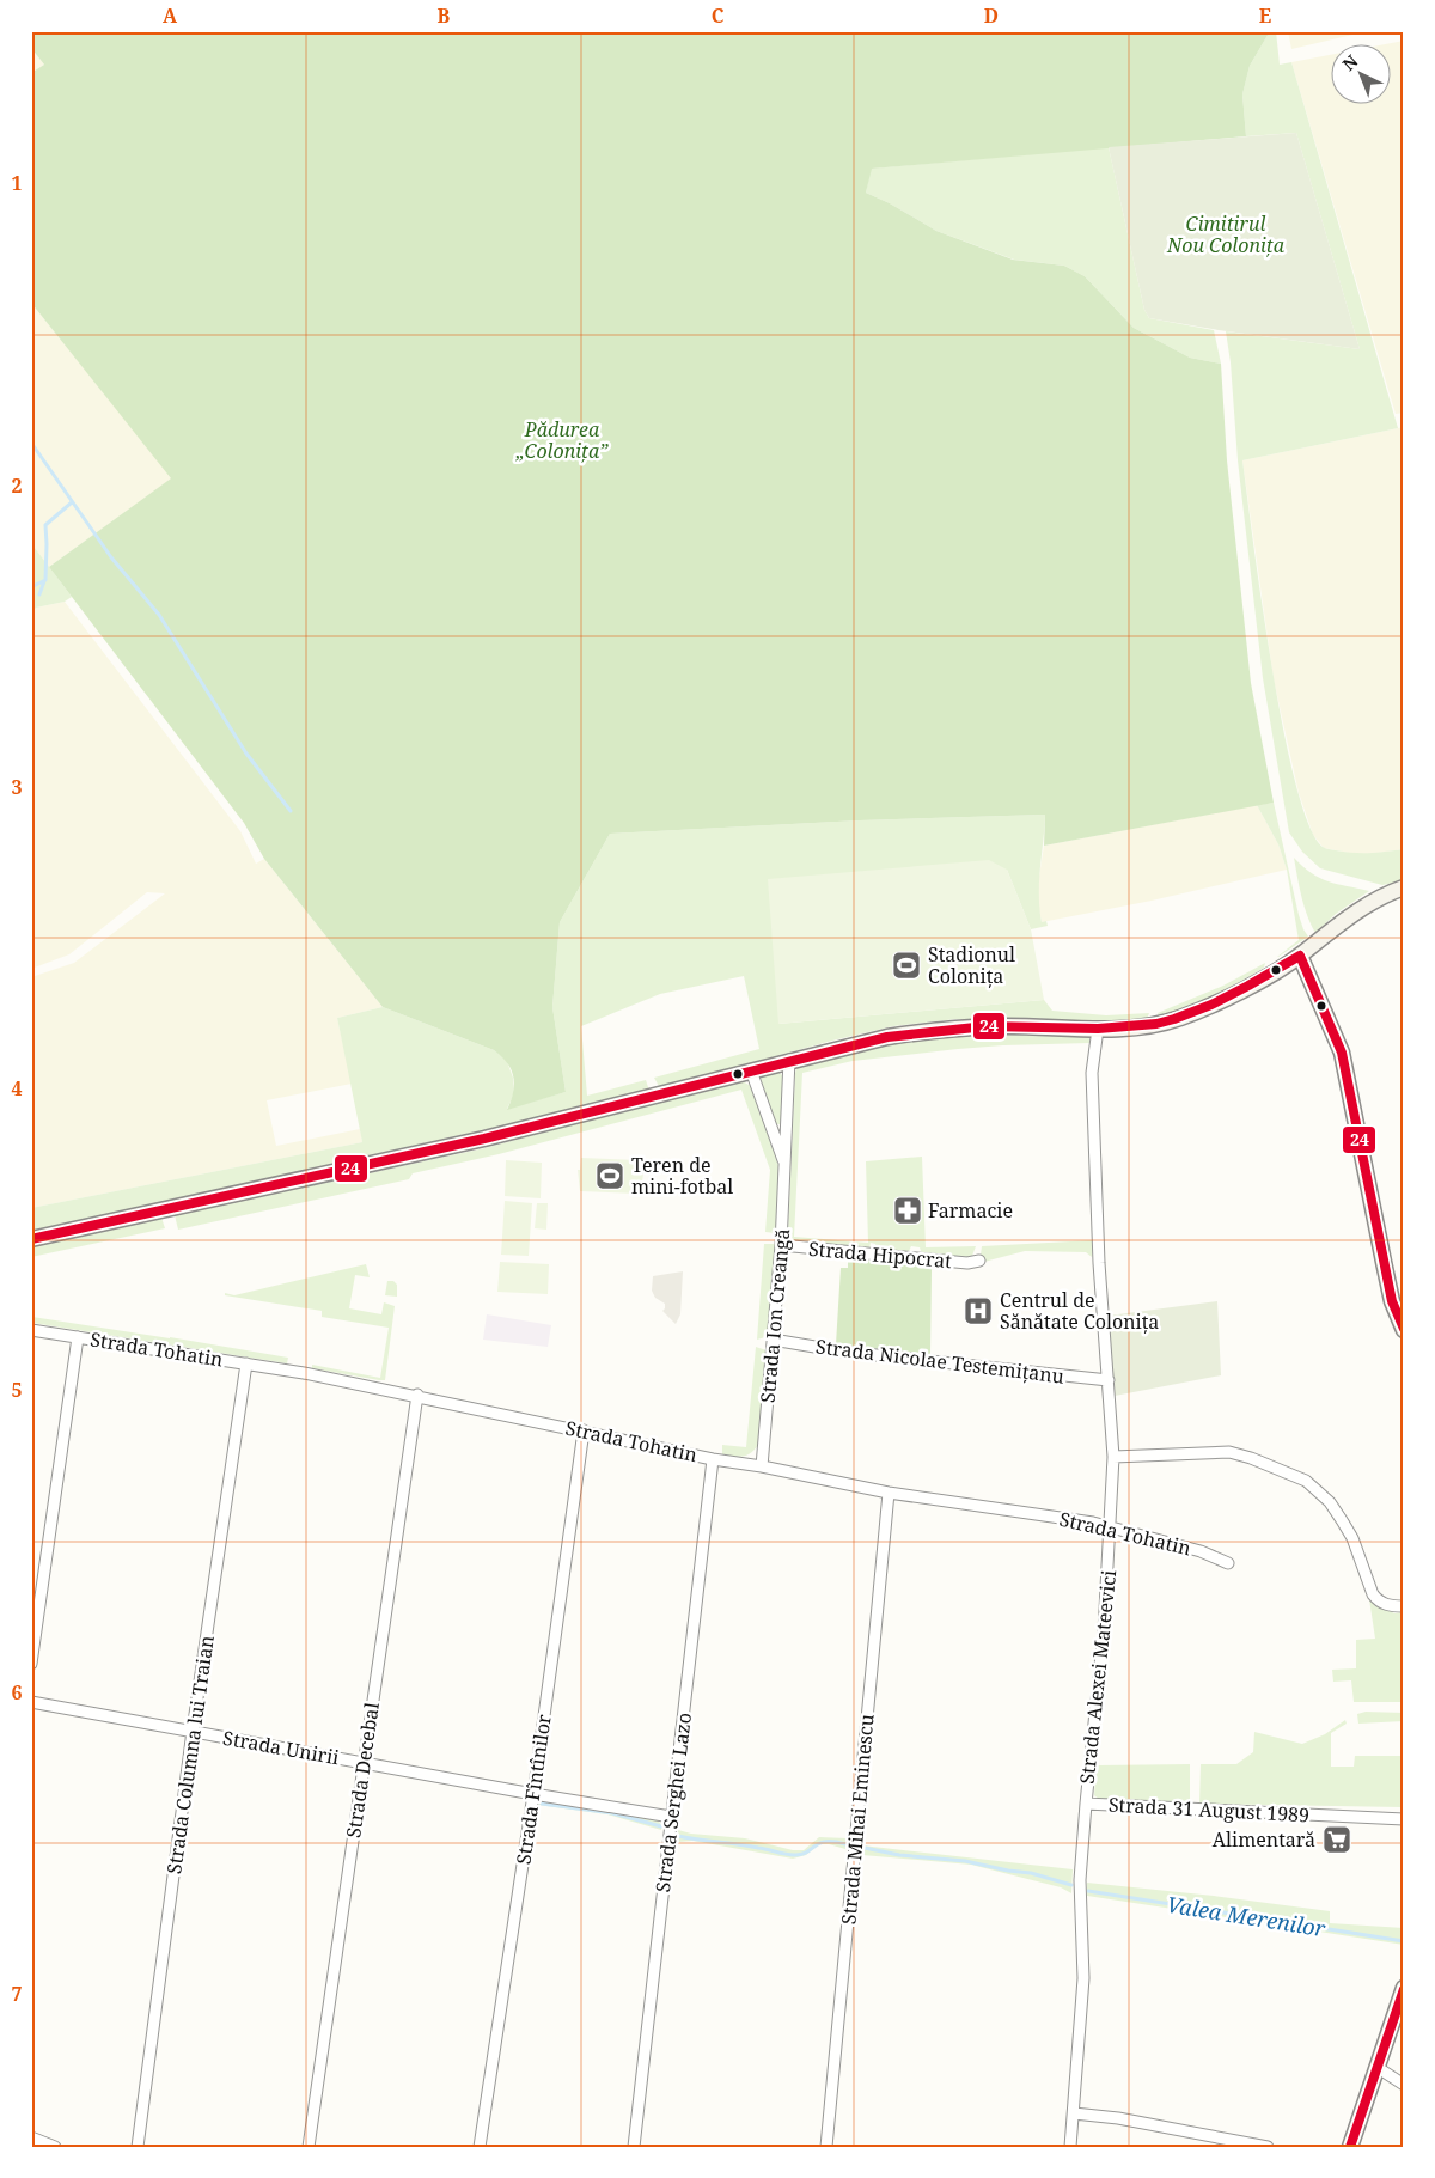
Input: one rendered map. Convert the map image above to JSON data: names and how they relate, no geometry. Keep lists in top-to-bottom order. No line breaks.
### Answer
{"streets":{"street":["Strada Hipocrat","Strada Ion Creangă","Strada Tohatin","Strada Nicolae Testemițanu","Strada Alexei Mateevici","Strada Unirii","Strada Columna lui Traian","Strada Decebal","Strada Fîntînilor","Strada Serghei Lazo","Strada 31 August 1989","Strada Mihai Eminescu"]},"crossings":[["Strada Hipocrat","Strada Ion Creangă"],["Strada Ion Creangă","Strada Tohatin"],["Strada Ion Creangă","Strada Nicolae Testemițanu"],["Strada Tohatin","Strada Alexei Mateevici"],["Strada Tohatin","Strada Columna lui Traian"],["Strada Tohatin","Strada Decebal"],["Strada Tohatin","Strada Fîntînilor"],["Strada Tohatin","Strada Serghei Lazo"],["Strada Tohatin","Strada Mihai Eminescu"],["Strada Nicolae Testemițanu","Strada Alexei Mateevici"],["Strada Alexei Mateevici","Strada 31 August 1989"],["Strada Unirii","Strada Columna lui Traian"],["Strada Unirii","Strada Decebal"],["Strada Unirii","Strada Fîntînilor"],["Strada Unirii","Strada Serghei Lazo"]],"water":["Valea Merenilor"],"parks":["Cimitirul Nou Colonița","Pădurea „Colonița”"],"places":{"sports":["Stadionul Colonița","Teren de mini-fotbal"],"pharmacy":["Farmacie"],"hospital":["Centrul de Sănătate Colonița"],"supermarket":["Alimentară"]},"lines":["transit line 24"],"north":"top left","grid":{"columns":["A","B","C","D","E"],"rows":["1","2","3","4","5","6","7"]}}
